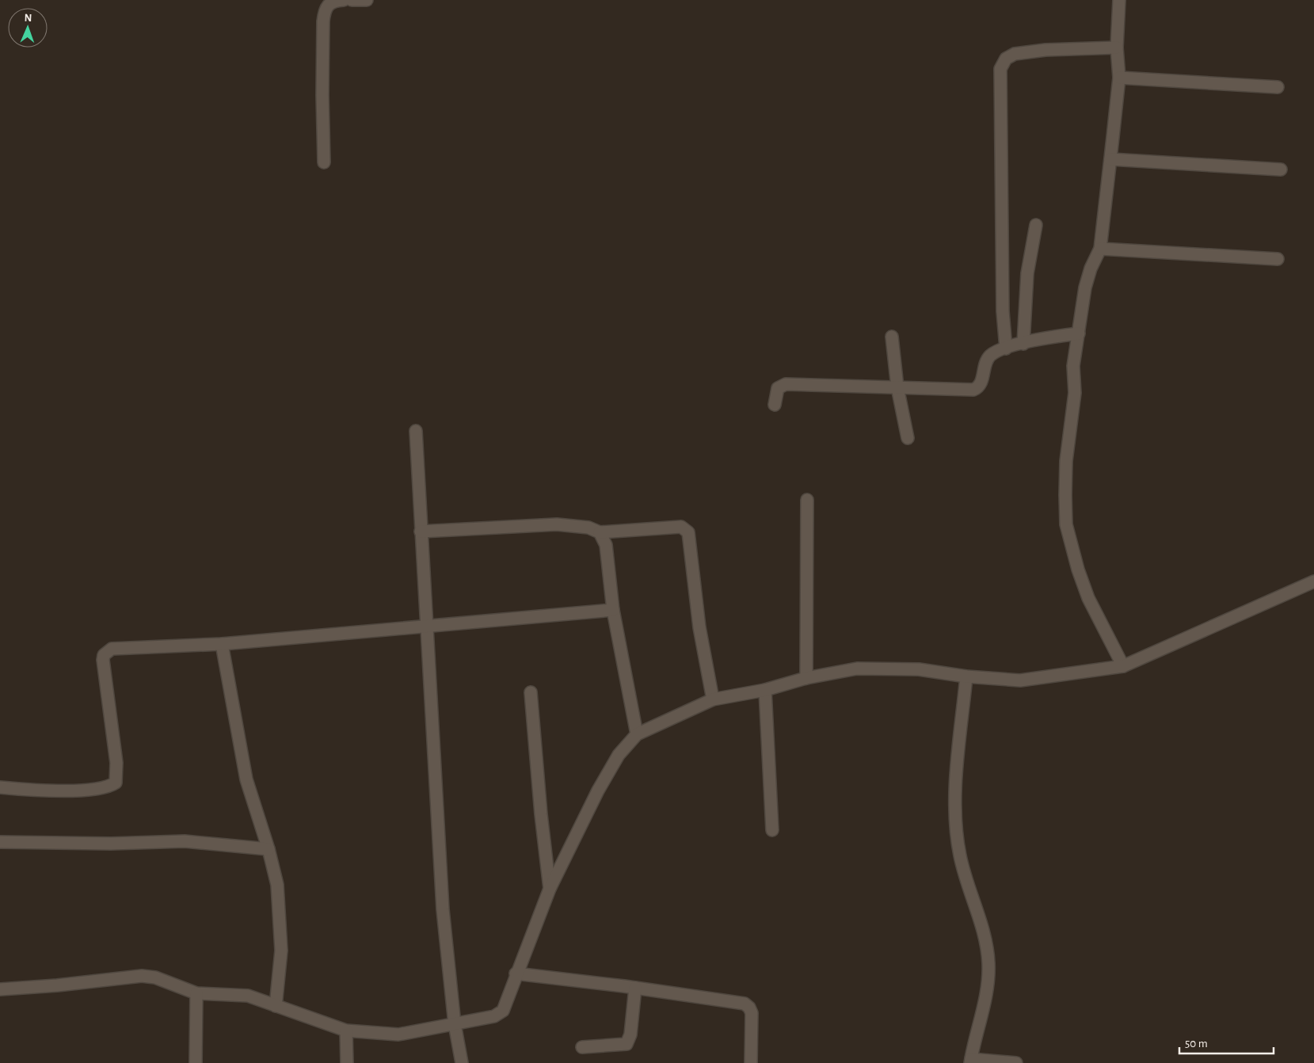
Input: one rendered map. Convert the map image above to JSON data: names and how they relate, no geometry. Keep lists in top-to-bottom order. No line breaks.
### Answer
{"scale_bar":"50 m","north":"top"}
